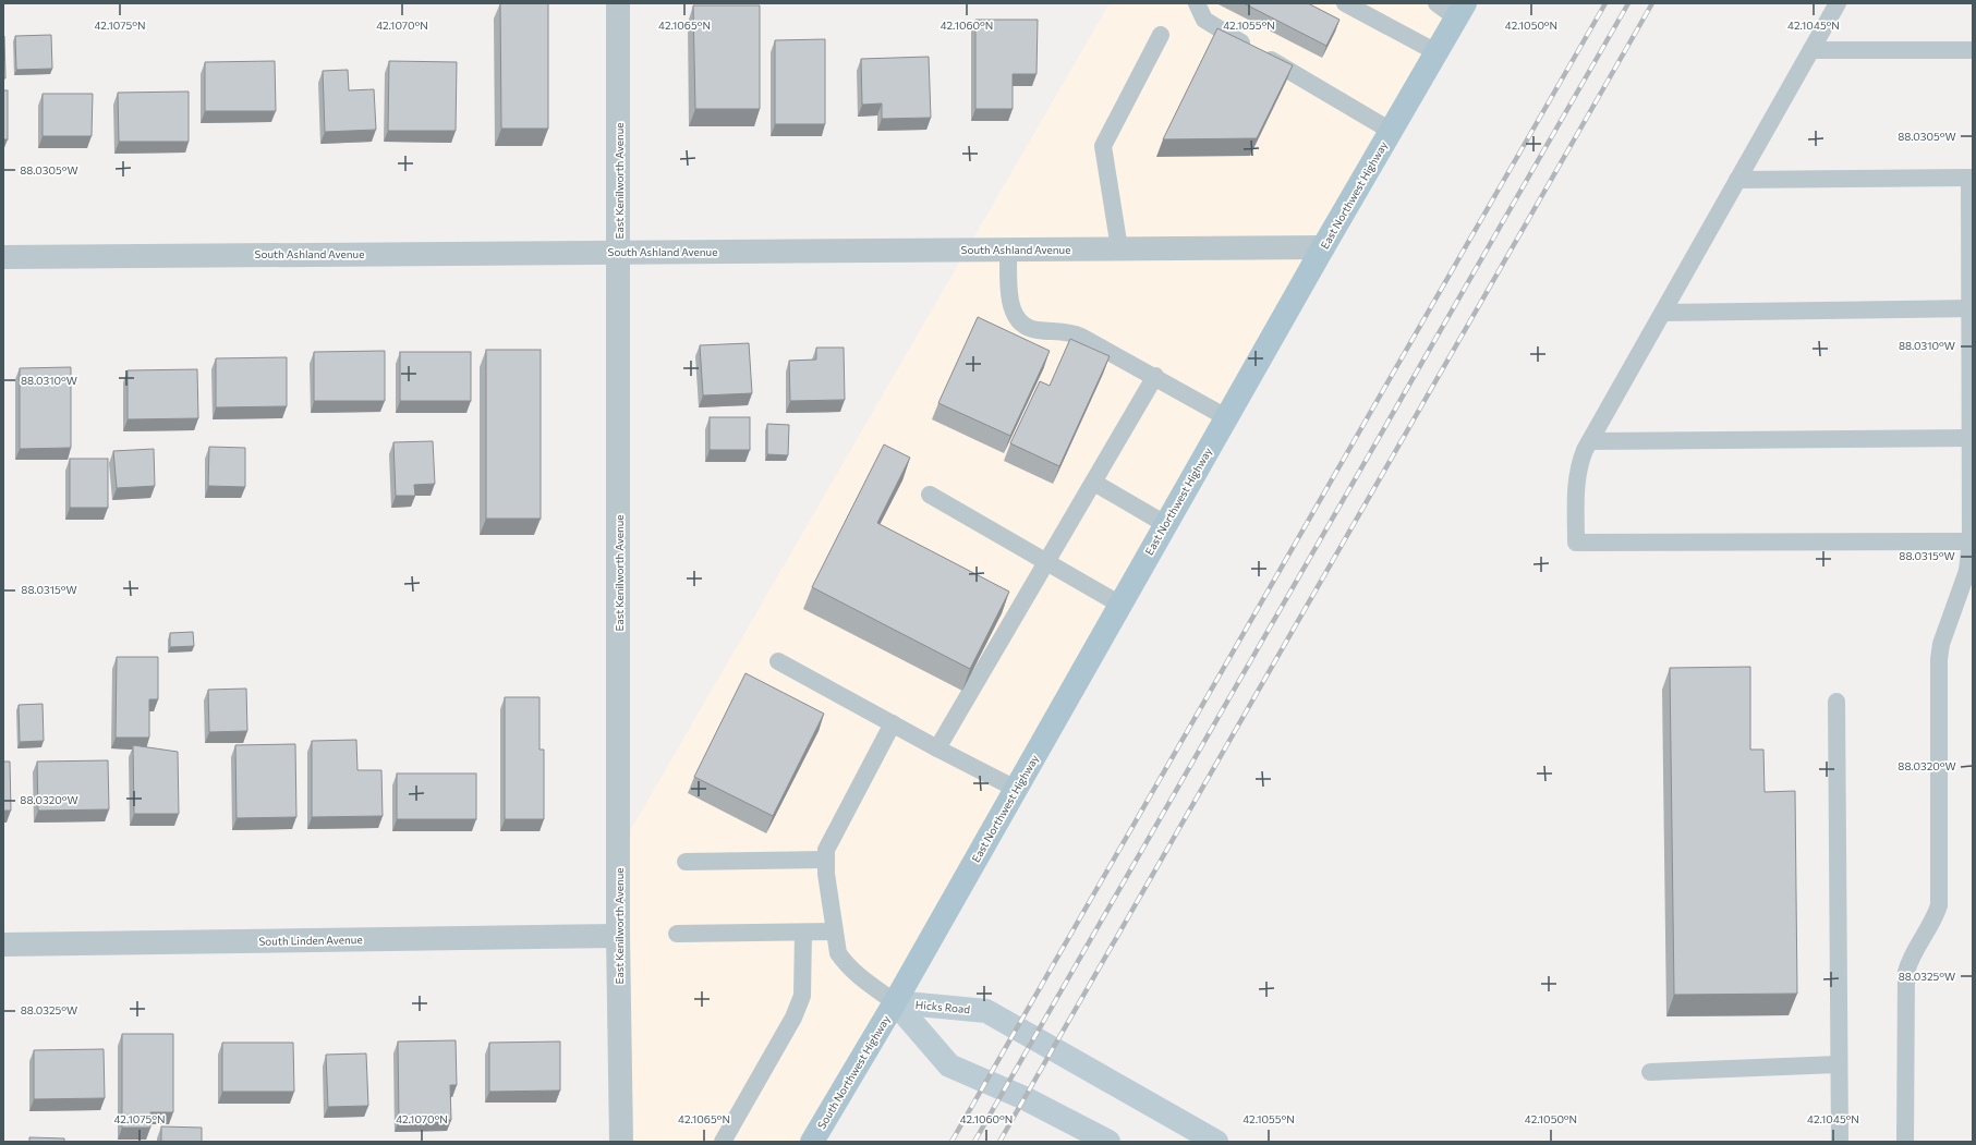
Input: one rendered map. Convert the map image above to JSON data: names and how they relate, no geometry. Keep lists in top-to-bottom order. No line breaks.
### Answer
{"streets":{"main road":["East Northwest Highway","Hicks Road","South Northwest Highway"],"street":["East Kenilworth Avenue","South Ashland Avenue","South Linden Avenue"]},"crossings":[["East Kenilworth Avenue","South Ashland Avenue"],["East Kenilworth Avenue","South Linden Avenue"],["East Northwest Highway","South Ashland Avenue"],["East Northwest Highway","Hicks Road"],["East Northwest Highway","South Northwest Highway"],["Hicks Road","South Northwest Highway"]],"coordinates":["42.1075°N","42.1070°N","42.1065°N","42.1060°N","42.1055°N","42.1050°N","42.1045°N","88.0305°W","88.0310°W","88.0315°W","88.0320°W","88.0325°W"]}
